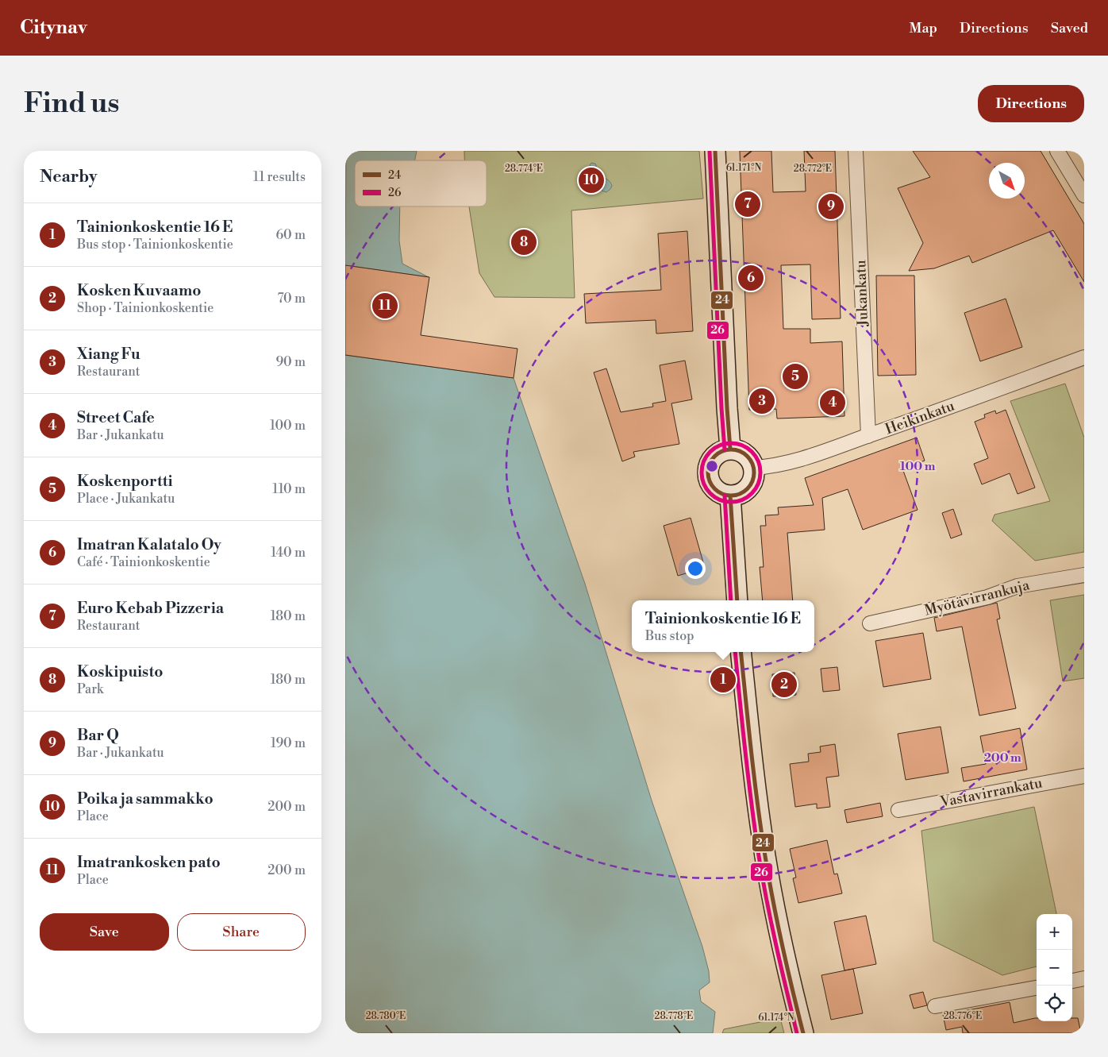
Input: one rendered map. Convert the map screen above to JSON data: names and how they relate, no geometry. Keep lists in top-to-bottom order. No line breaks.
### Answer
{"streets":{"street":["Jukankatu","Heikinkatu","Myötävirrankuja","Vastavirrankatu"]},"crossings":[["Jukankatu","Heikinkatu"]],"lines":["transit line 24","transit line 26"],"legend":["24","26"],"north":"bottom right","page":{"header":"Citynav","nav":["Map","Directions","Saved"],"buttons":["Directions",["Save","Share"]],"title":"Find us","heading":["Nearby","11 results"],"pins":["10","7","9","8","6","11","5","3","4","1","2"],"list":[{"mark":"1","name":"Tainionkoskentie 16 E","note":"Bus stop · Tainionkoskentie","value":"60 m"},{"mark":"2","name":"Kosken Kuvaamo","note":"Shop · Tainionkoskentie","value":"70 m"},{"mark":"3","name":"Xiang Fu","note":"Restaurant","value":"90 m"},{"mark":"4","name":"Street Cafe","note":"Bar · Jukankatu","value":"100 m"},{"mark":"5","name":"Koskenportti","note":"Place · Jukankatu","value":"110 m"},{"mark":"6","name":"Imatran Kalatalo Oy","note":"Café · Tainionkoskentie","value":"140 m"},{"mark":"7","name":"Euro Kebab Pizzeria","note":"Restaurant","value":"180 m"},{"mark":"8","name":"Koskipuisto","note":"Park","value":"180 m"},{"mark":"9","name":"Bar Q","note":"Bar · Jukankatu","value":"190 m"},{"mark":"10","name":"Poika ja sammakko","note":"Place","value":"200 m"},{"mark":"11","name":"Imatrankosken pato","note":"Place","value":"200 m"}],"popup":["Tainionkoskentie 16 E","Bus stop"],"map_buttons":["+","−"]},"coordinates":["61.171°N","28.774°E","28.772°E","28.780°E","28.778°E","28.776°E","61.174°N"],"rings":["100 m","200 m"]}
